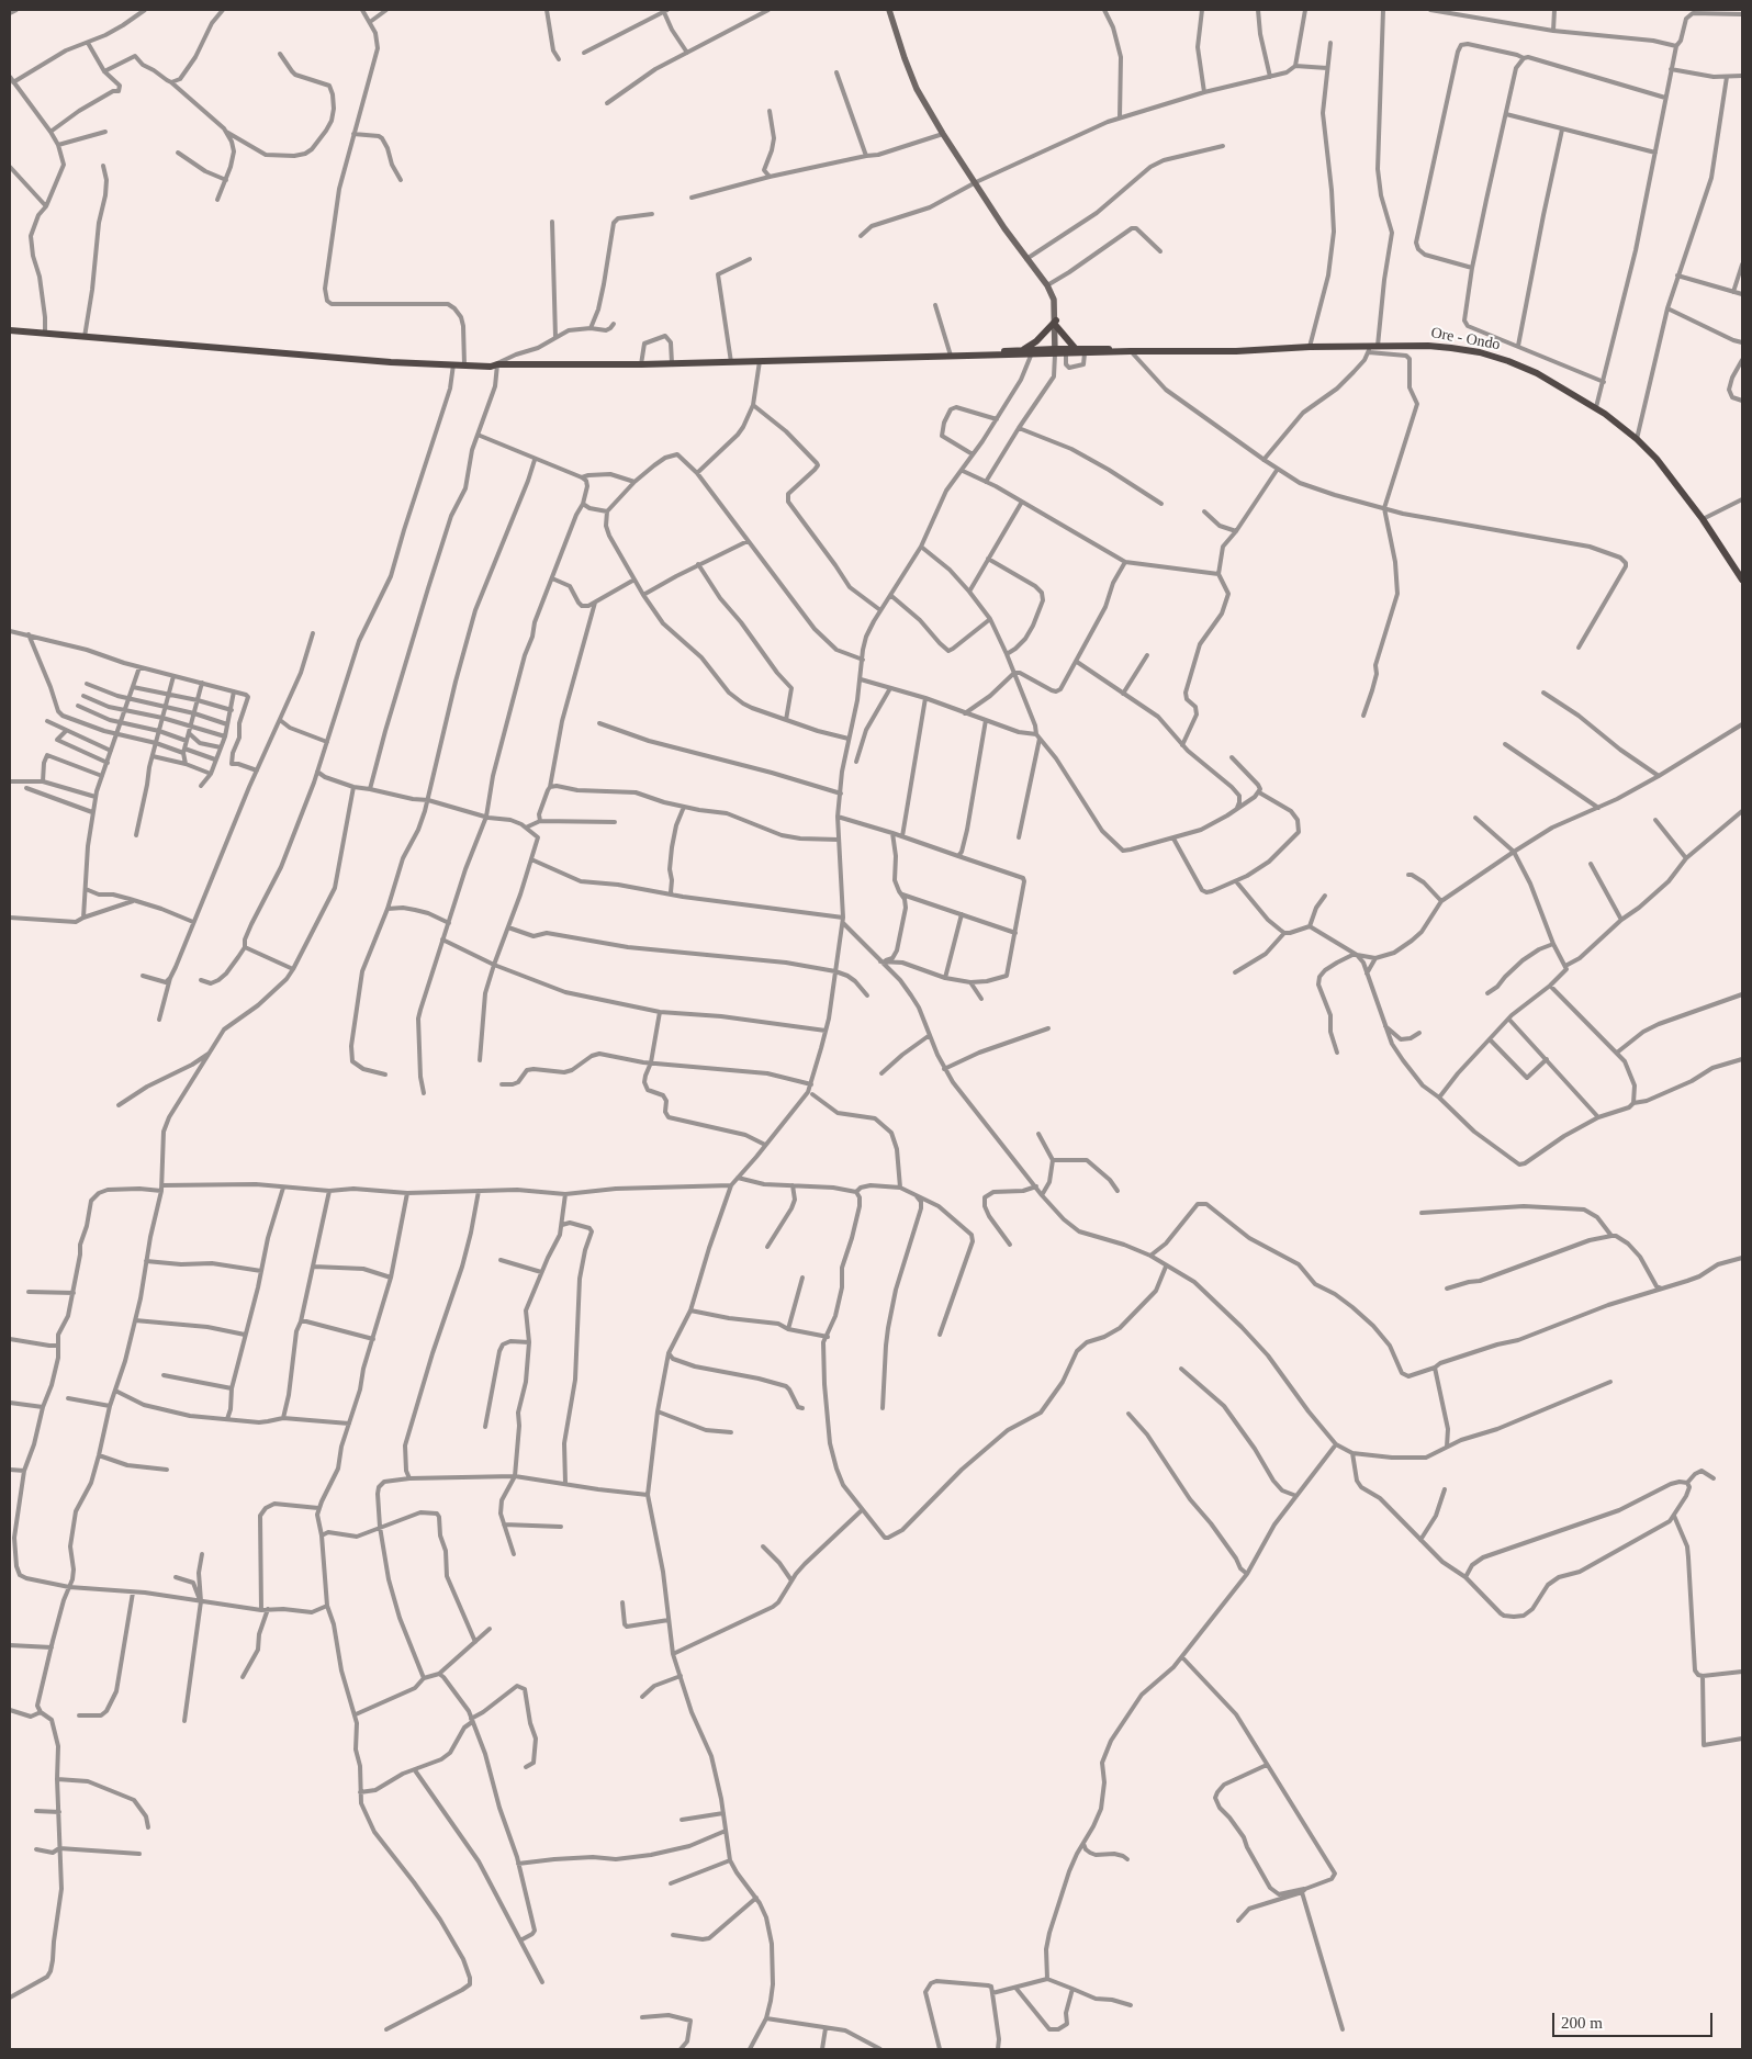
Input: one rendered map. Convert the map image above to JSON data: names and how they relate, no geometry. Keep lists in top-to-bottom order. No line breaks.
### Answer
{"streets":{"main road":["Ore - Ondo"]},"scale_bar":"200 m"}
